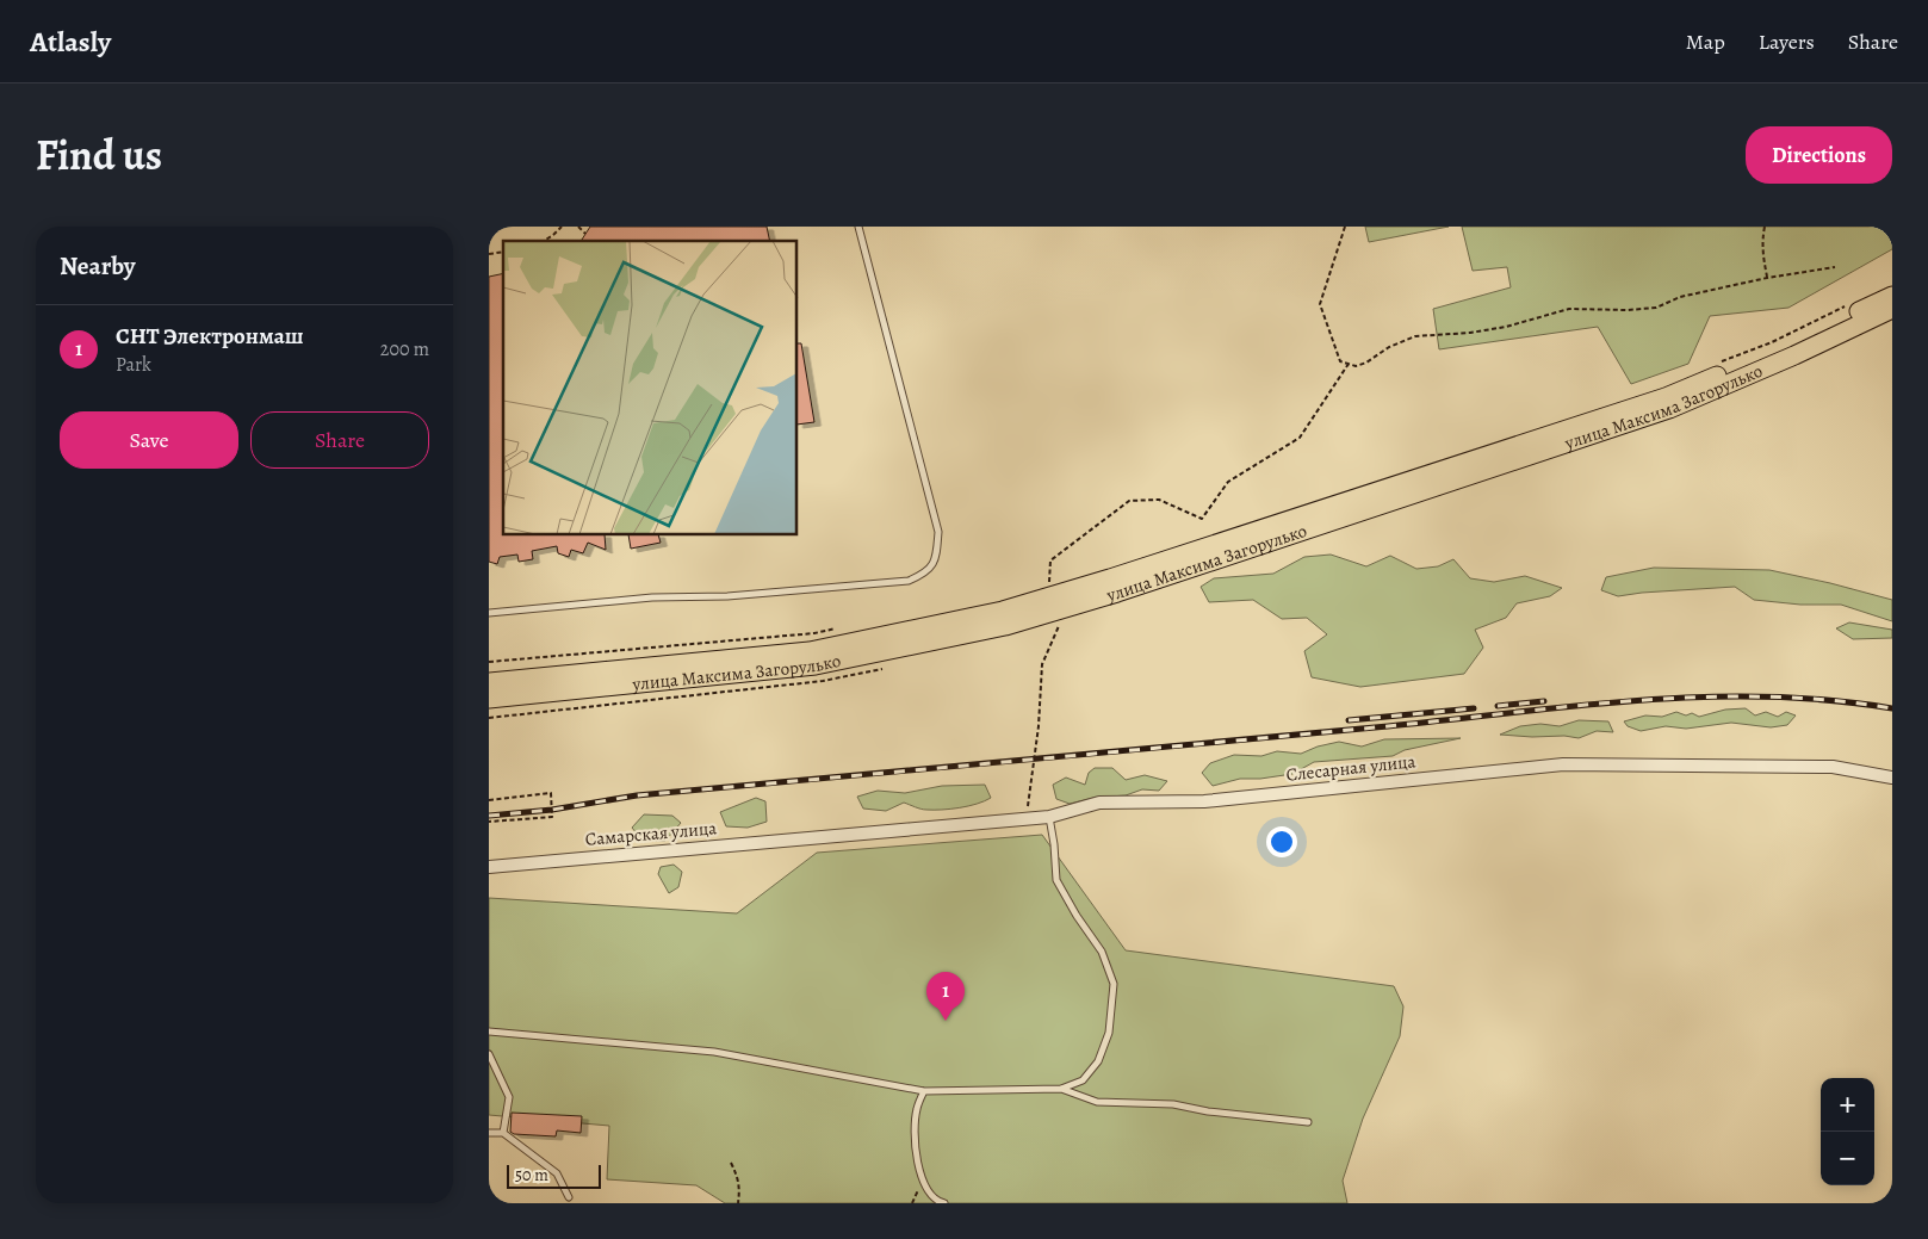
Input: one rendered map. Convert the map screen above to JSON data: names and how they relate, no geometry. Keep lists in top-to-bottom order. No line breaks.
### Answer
{"streets":{"main road":["улица Максима Загорулько"],"street":["Слесарная улица","Самарская улица"]},"crossings":[["Слесарная улица","Самарская улица"]],"scale_bar":"50 m","page":{"header":"Atlasly","nav":["Map","Layers","Share"],"title":"Find us","buttons":["Directions",["Save","Share"]],"heading":"Nearby","list":[{"mark":"1","name":"СНТ Электронмаш","note":"Park","value":"200 m"}],"pins":"1","map_buttons":["+","−"],"scale":"50 m"}}
